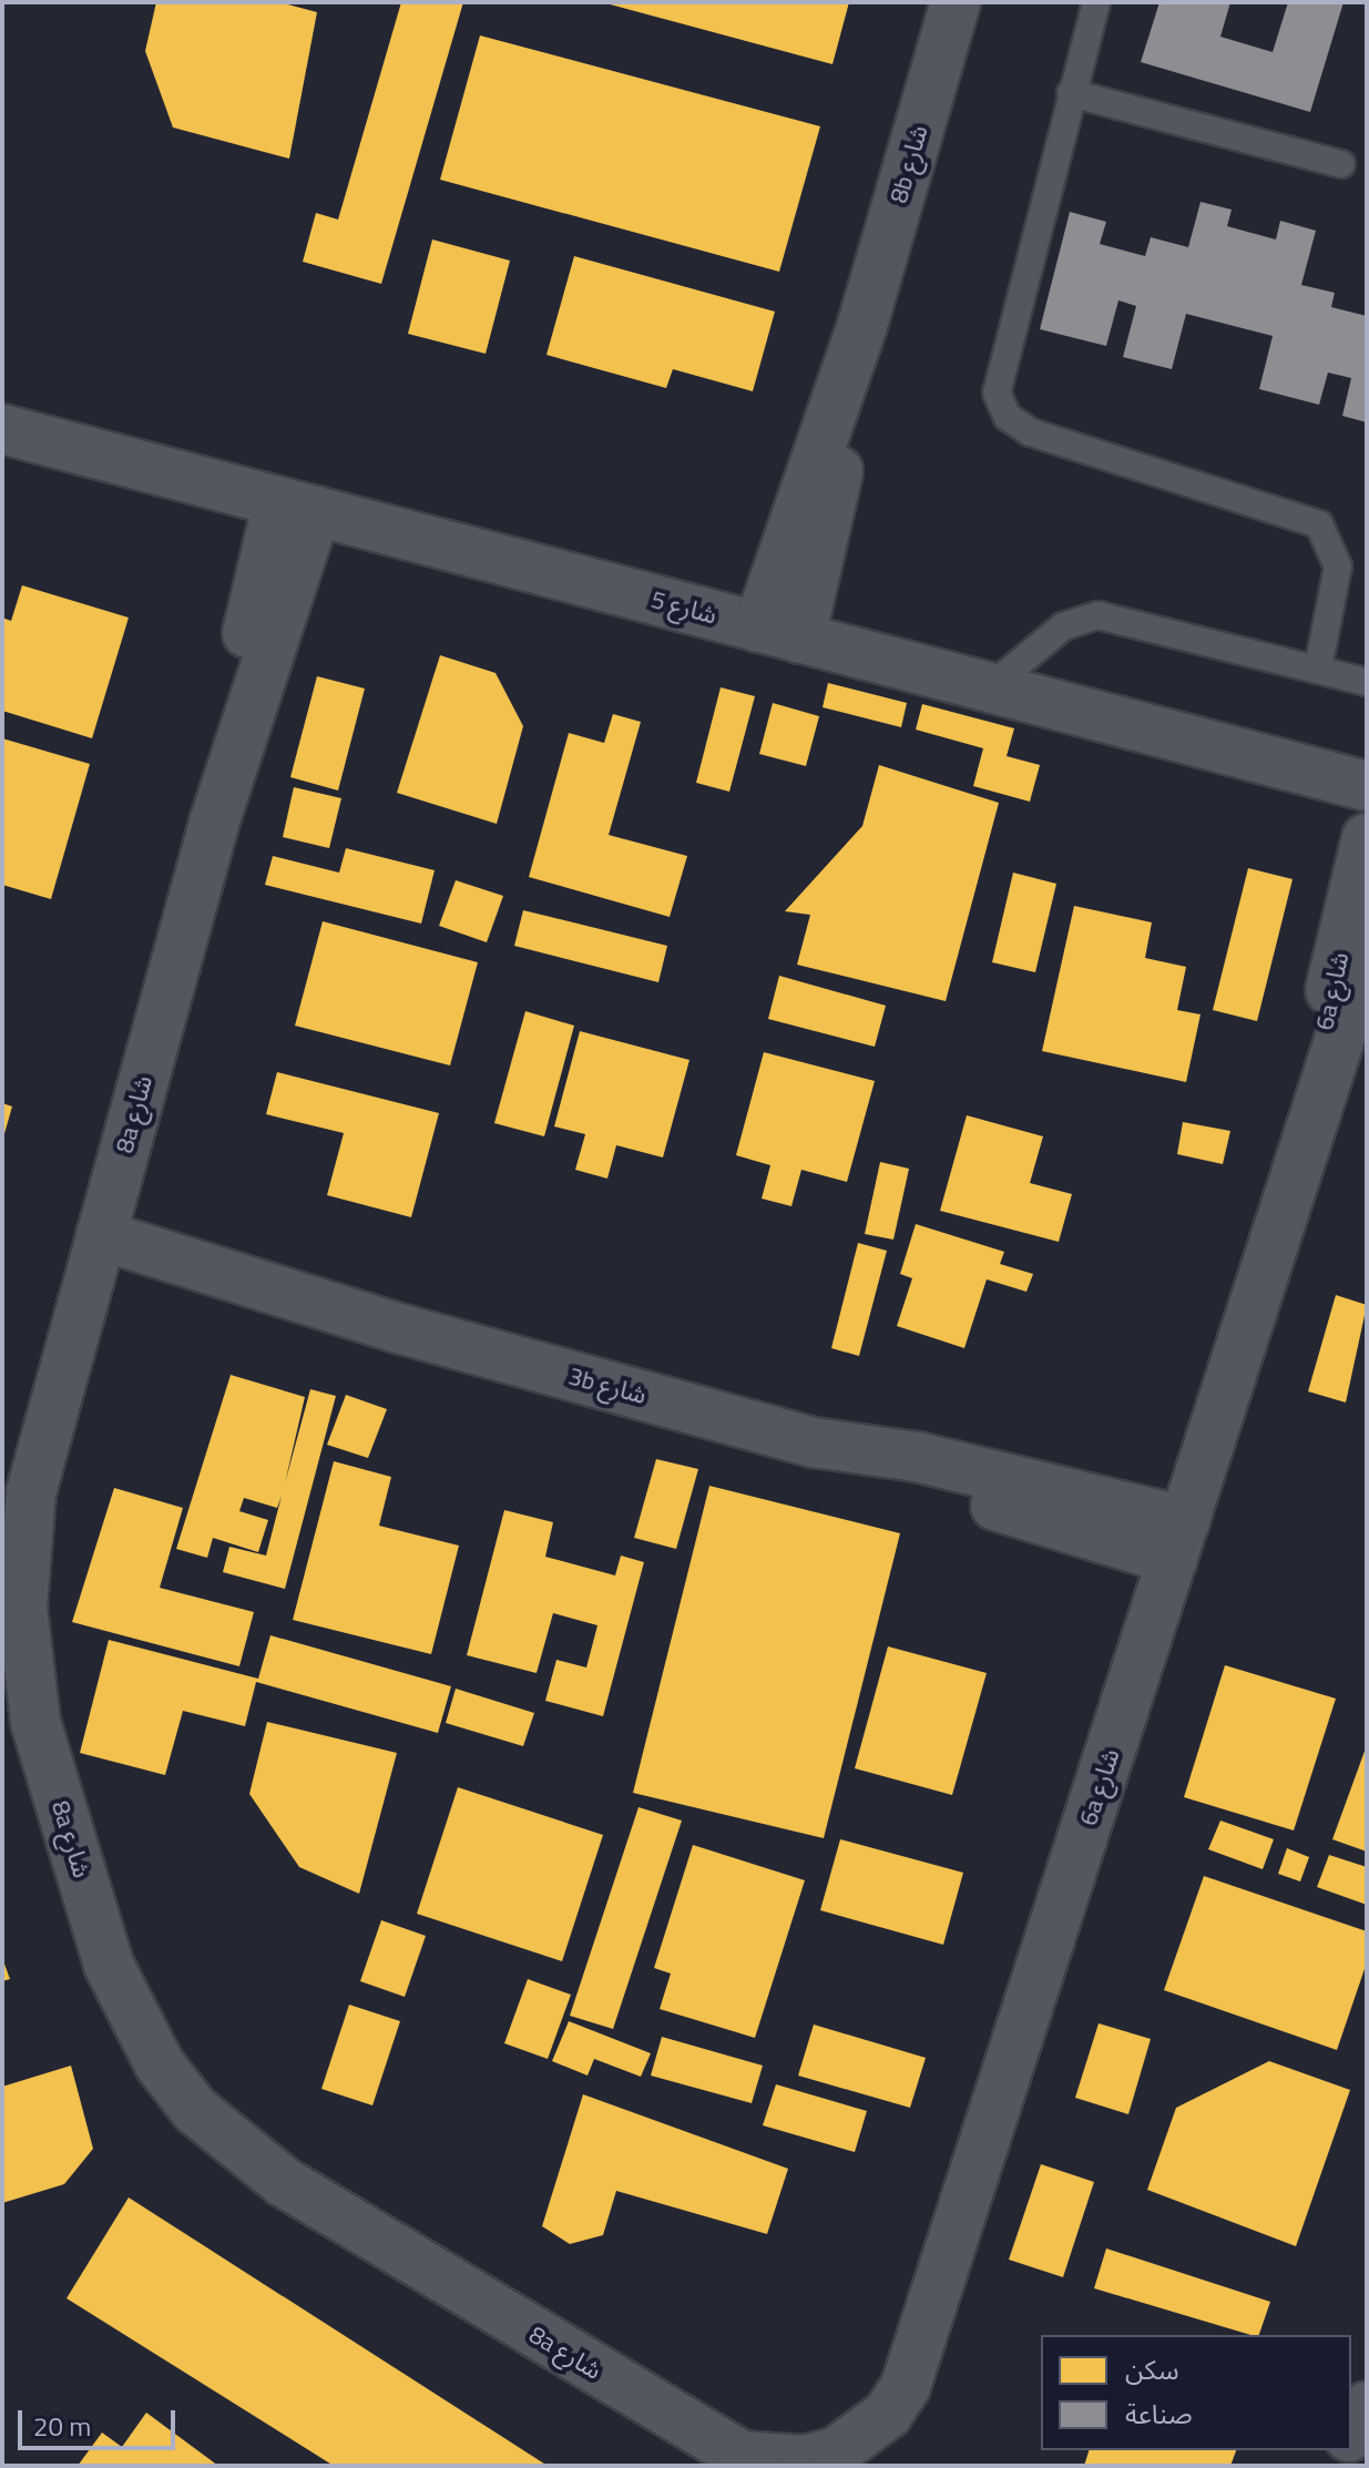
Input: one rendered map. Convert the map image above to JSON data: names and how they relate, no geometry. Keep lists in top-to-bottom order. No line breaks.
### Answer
{"streets":{"street":["8b شارع","شارع 5","6a شارع","8a شارع","3b شارع"]},"crossings":[["8b شارع","شارع 5"],["شارع 5","8a شارع"],["6a شارع","8a شارع"],["6a شارع","3b شارع"],["8a شارع","3b شارع"]],"legend":["سكن","صناعة"],"scale_bar":"20 m"}
